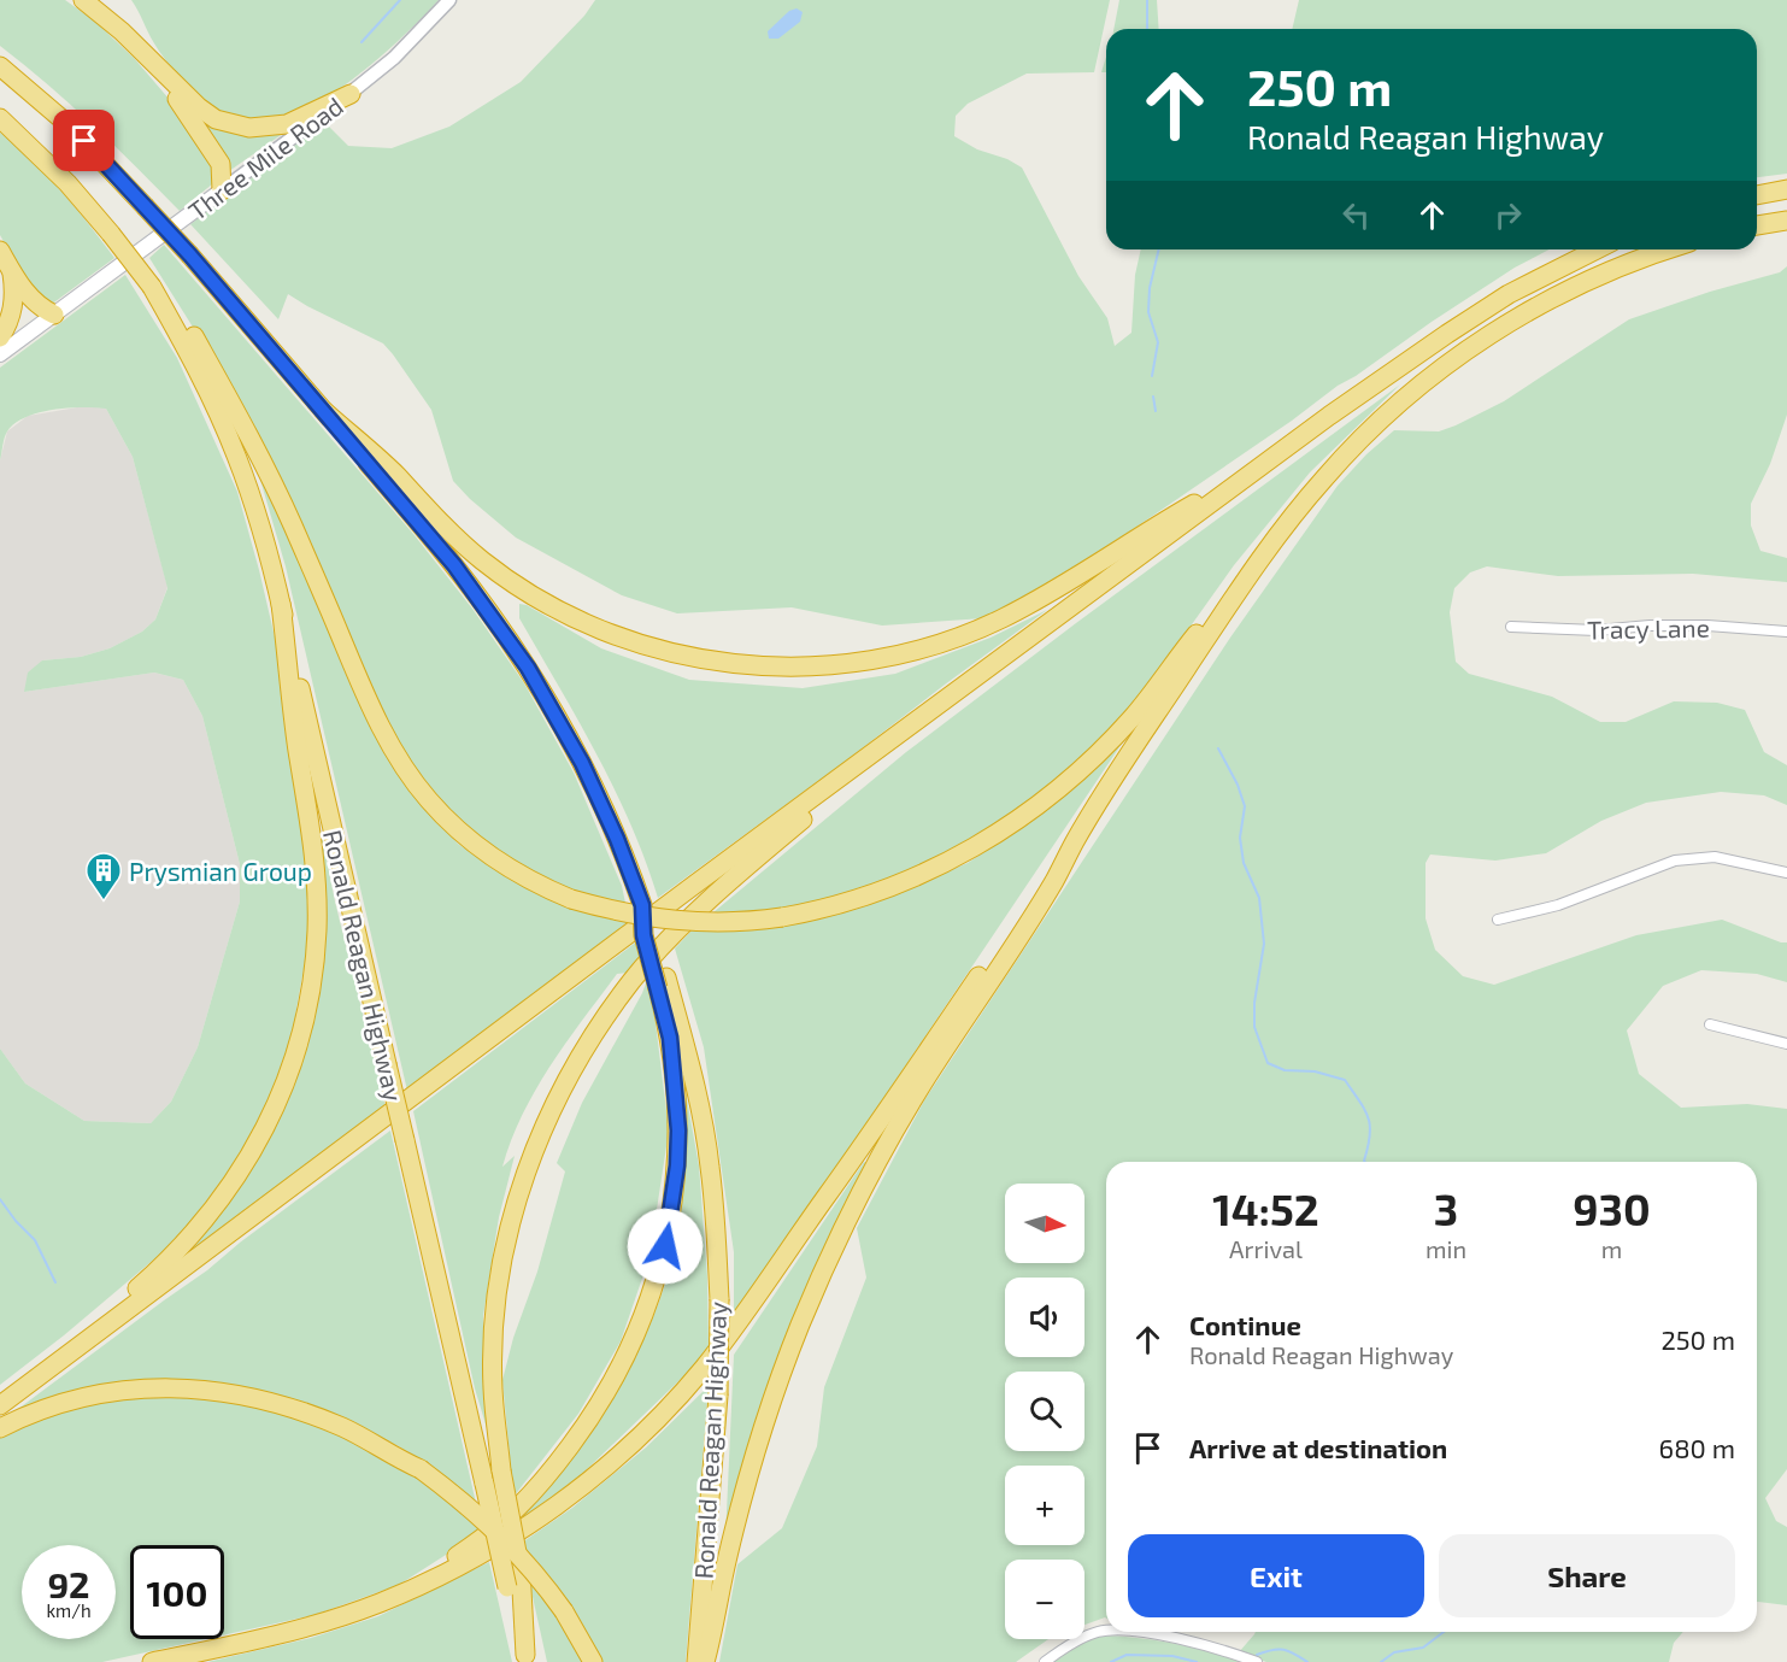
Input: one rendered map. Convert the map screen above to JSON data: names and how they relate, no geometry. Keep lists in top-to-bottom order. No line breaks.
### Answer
{"streets":{"highway":["Ronald Reagan Highway"],"main road":["Three Mile Road"],"street":["Tracy Lane"]},"places":{"building":["Prysmian Group"]},"north":"right","page":{"turn":["250 m","Ronald Reagan Highway"],"eta":["14:52","Arrival","3","min","930","m"],"map_buttons":["+","−"],"list":[{"name":"Continue","note":"Ronald Reagan Highway","value":"250 m"},{"name":"Arrive at destination","value":"680 m"}],"buttons":["Exit","Share"],"speed":"92 km/h","limit":"100"}}
